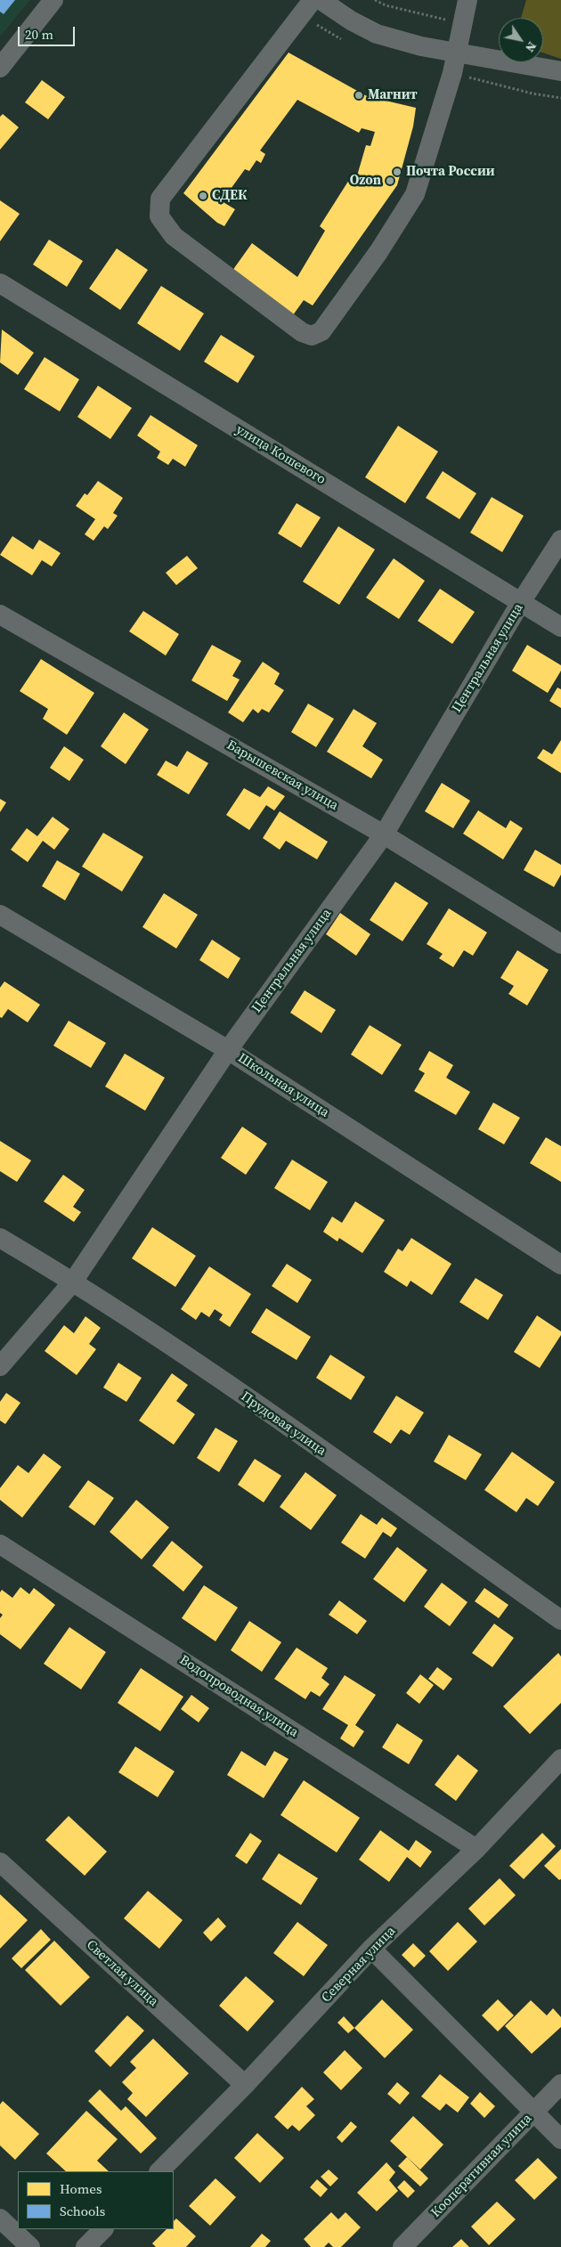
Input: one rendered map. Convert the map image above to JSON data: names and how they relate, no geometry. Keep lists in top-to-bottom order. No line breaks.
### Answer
{"streets":{"street":["улица Кошевого","Центральная улица","Барышевская улица","Школьная улица","Прудовая улица","Водопроводная улица","Северная улица","Светлая улица","Кооперативная улица"]},"crossings":[["улица Кошевого","Центральная улица"],["Центральная улица","Барышевская улица"],["Центральная улица","Школьная улица"],["Центральная улица","Прудовая улица"],["Водопроводная улица","Северная улица"],["Северная улица","Светлая улица"]],"places":["Магнит","Почта России","Ozon","СДЕК"],"legend":["Homes","Schools"],"scale_bar":"20 m","north":"bottom right"}
